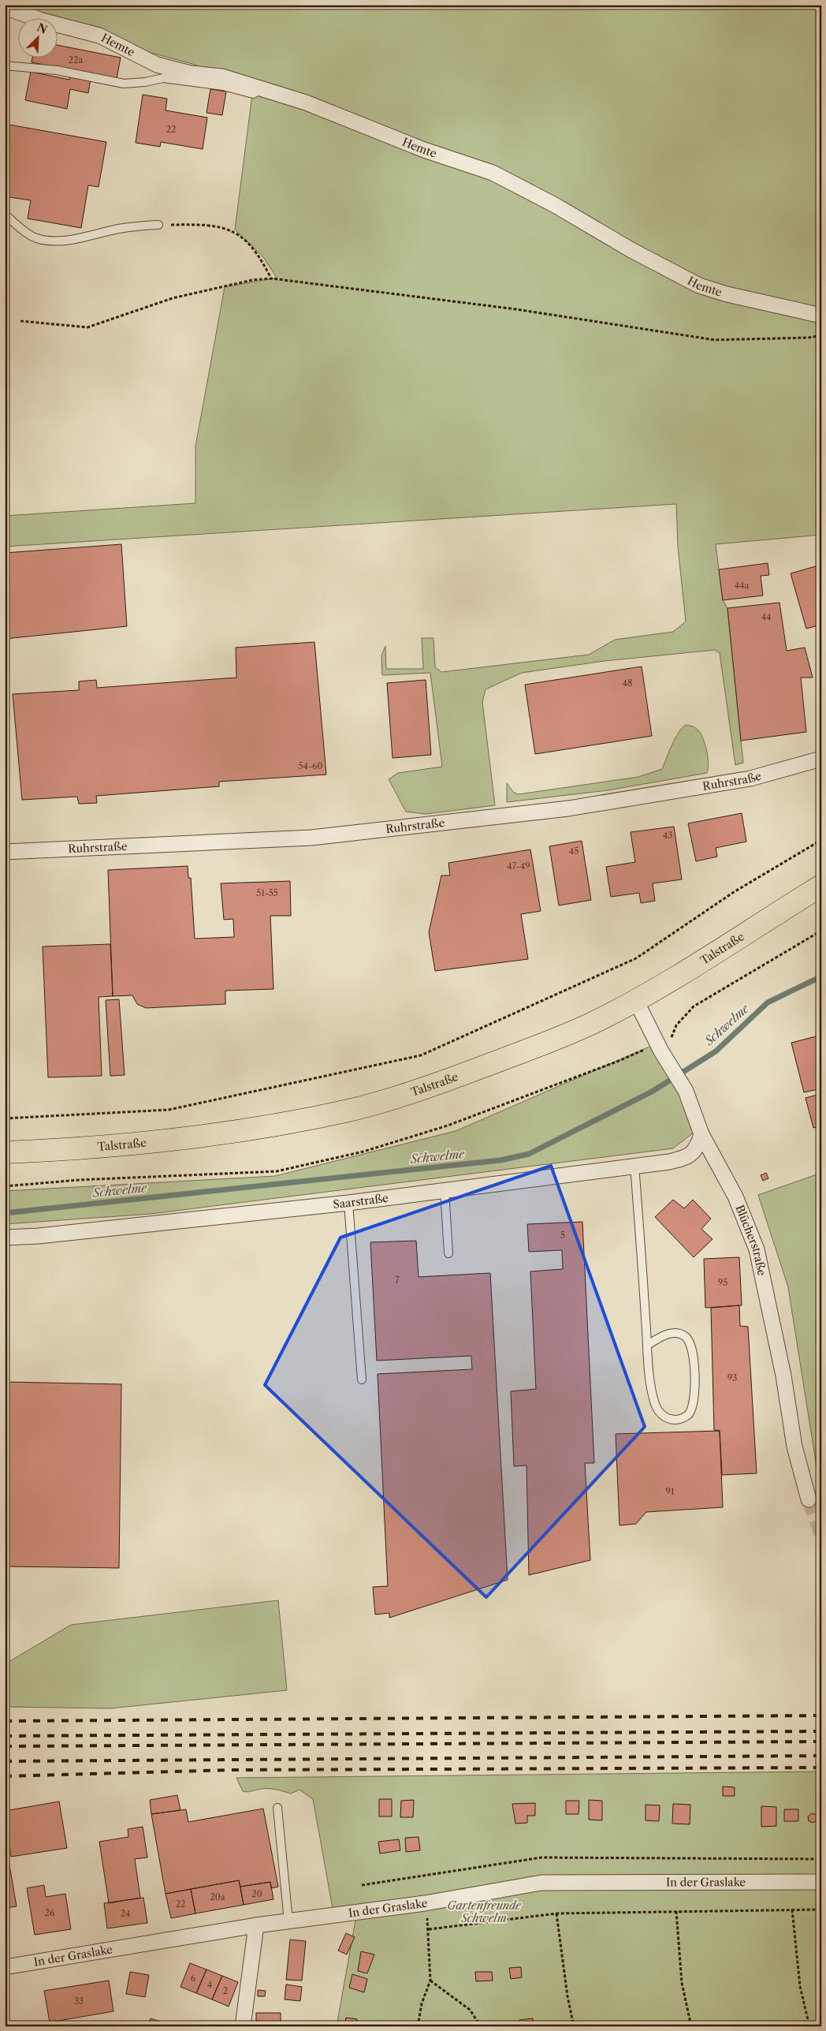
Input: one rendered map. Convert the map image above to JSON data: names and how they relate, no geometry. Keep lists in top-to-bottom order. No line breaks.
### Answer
{"streets":{"main road":["Talstraße"],"street":["Hemte","Ruhrstraße","Saarstraße","Blücherstraße","In der Graslake"]},"crossings":[["Talstraße","Blücherstraße"],["Saarstraße","Blücherstraße"]],"water":["Schwelme"],"parks":["Gartenfreunde Schwelm"],"house_numbers":["22a","22","44a","44","48","54-60","43","45","47-49","51-55","5","7","95","93","91","20","20a","22","26","24","6","4","2","33"],"north":"top right"}
